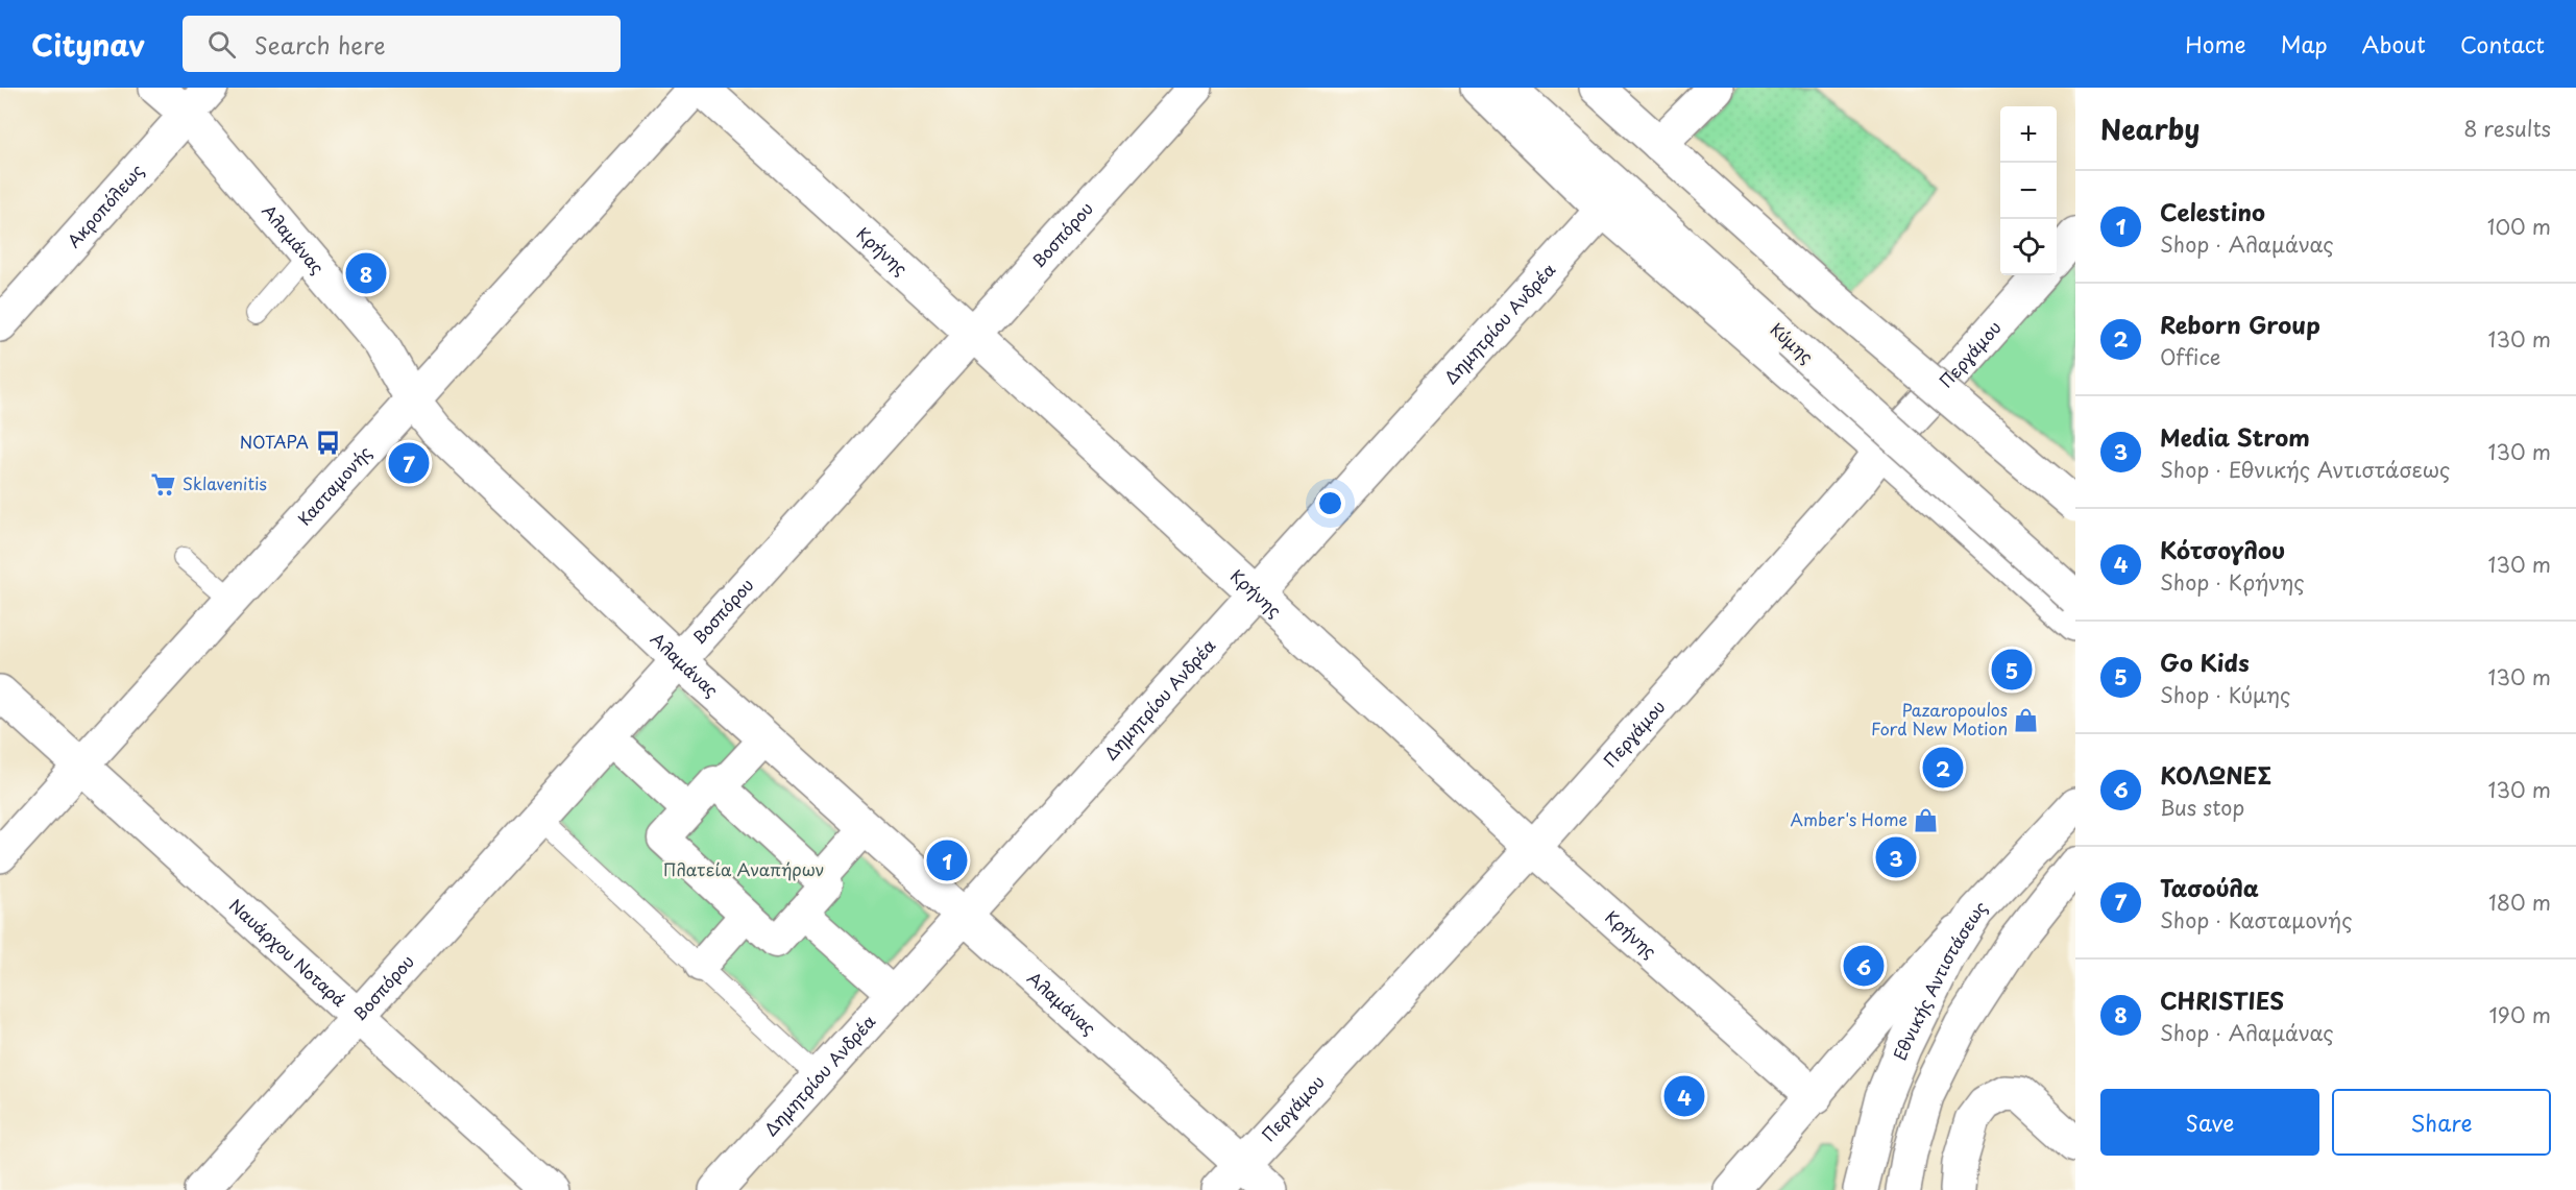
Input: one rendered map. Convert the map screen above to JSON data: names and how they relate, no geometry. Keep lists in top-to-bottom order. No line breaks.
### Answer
{"streets":{"street":["Ακροπόλεως","Βοσπόρου","Αλαμάνας","Κρήνης","Δημητρίου Ανδρέα","Κύμης","Περγάμου","Κασταμονής","Ναυάρχου Νοταρά","Εθνικής Αντιστάσεως"]},"crossings":[["Ακροπόλεως","Αλαμάνας"],["Βοσπόρου","Αλαμάνας"],["Βοσπόρου","Κρήνης"],["Βοσπόρου","Ναυάρχου Νοταρά"],["Αλαμάνας","Δημητρίου Ανδρέα"],["Αλαμάνας","Περγάμου"],["Αλαμάνας","Κασταμονής"],["Κρήνης","Δημητρίου Ανδρέα"],["Κρήνης","Περγάμου"],["Δημητρίου Ανδρέα","Κύμης"],["Κύμης","Περγάμου"],["Κασταμονής","Ναυάρχου Νοταρά"]],"parks":["Πλατεία Αναπήρων"],"places":{"bus stop":["ΝΟΤΑΡΑ"],"supermarket":["Sklavenitis"],"shop":["Pazaropoulos Ford New Motion","Amber's Home"]},"page":{"header":"Citynav","search":"Search here","nav":["Home","Map","About","Contact"],"heading":["Nearby","8 results"],"map_buttons":["+","−"],"list":[{"mark":"1","name":"Celestino","note":"Shop · Αλαμάνας","value":"100 m"},{"mark":"2","name":"Reborn Group","note":"Office","value":"130 m"},{"mark":"3","name":"Media Strom","note":"Shop · Εθνικής Αντιστάσεως","value":"130 m"},{"mark":"4","name":"Κότσογλου","note":"Shop · Κρήνης","value":"130 m"},{"mark":"5","name":"Go Kids","note":"Shop · Κύμης","value":"130 m"},{"mark":"6","name":"ΚΟΛΩΝΕΣ","note":"Bus stop","value":"130 m"},{"mark":"7","name":"Τασούλα","note":"Shop · Κασταμονής","value":"180 m"},{"mark":"8","name":"CHRISTIES","note":"Shop · Αλαμάνας","value":"190 m"}],"pins":["8","7","5","2","3","1","6","4"],"buttons":["Save","Share"]}}
